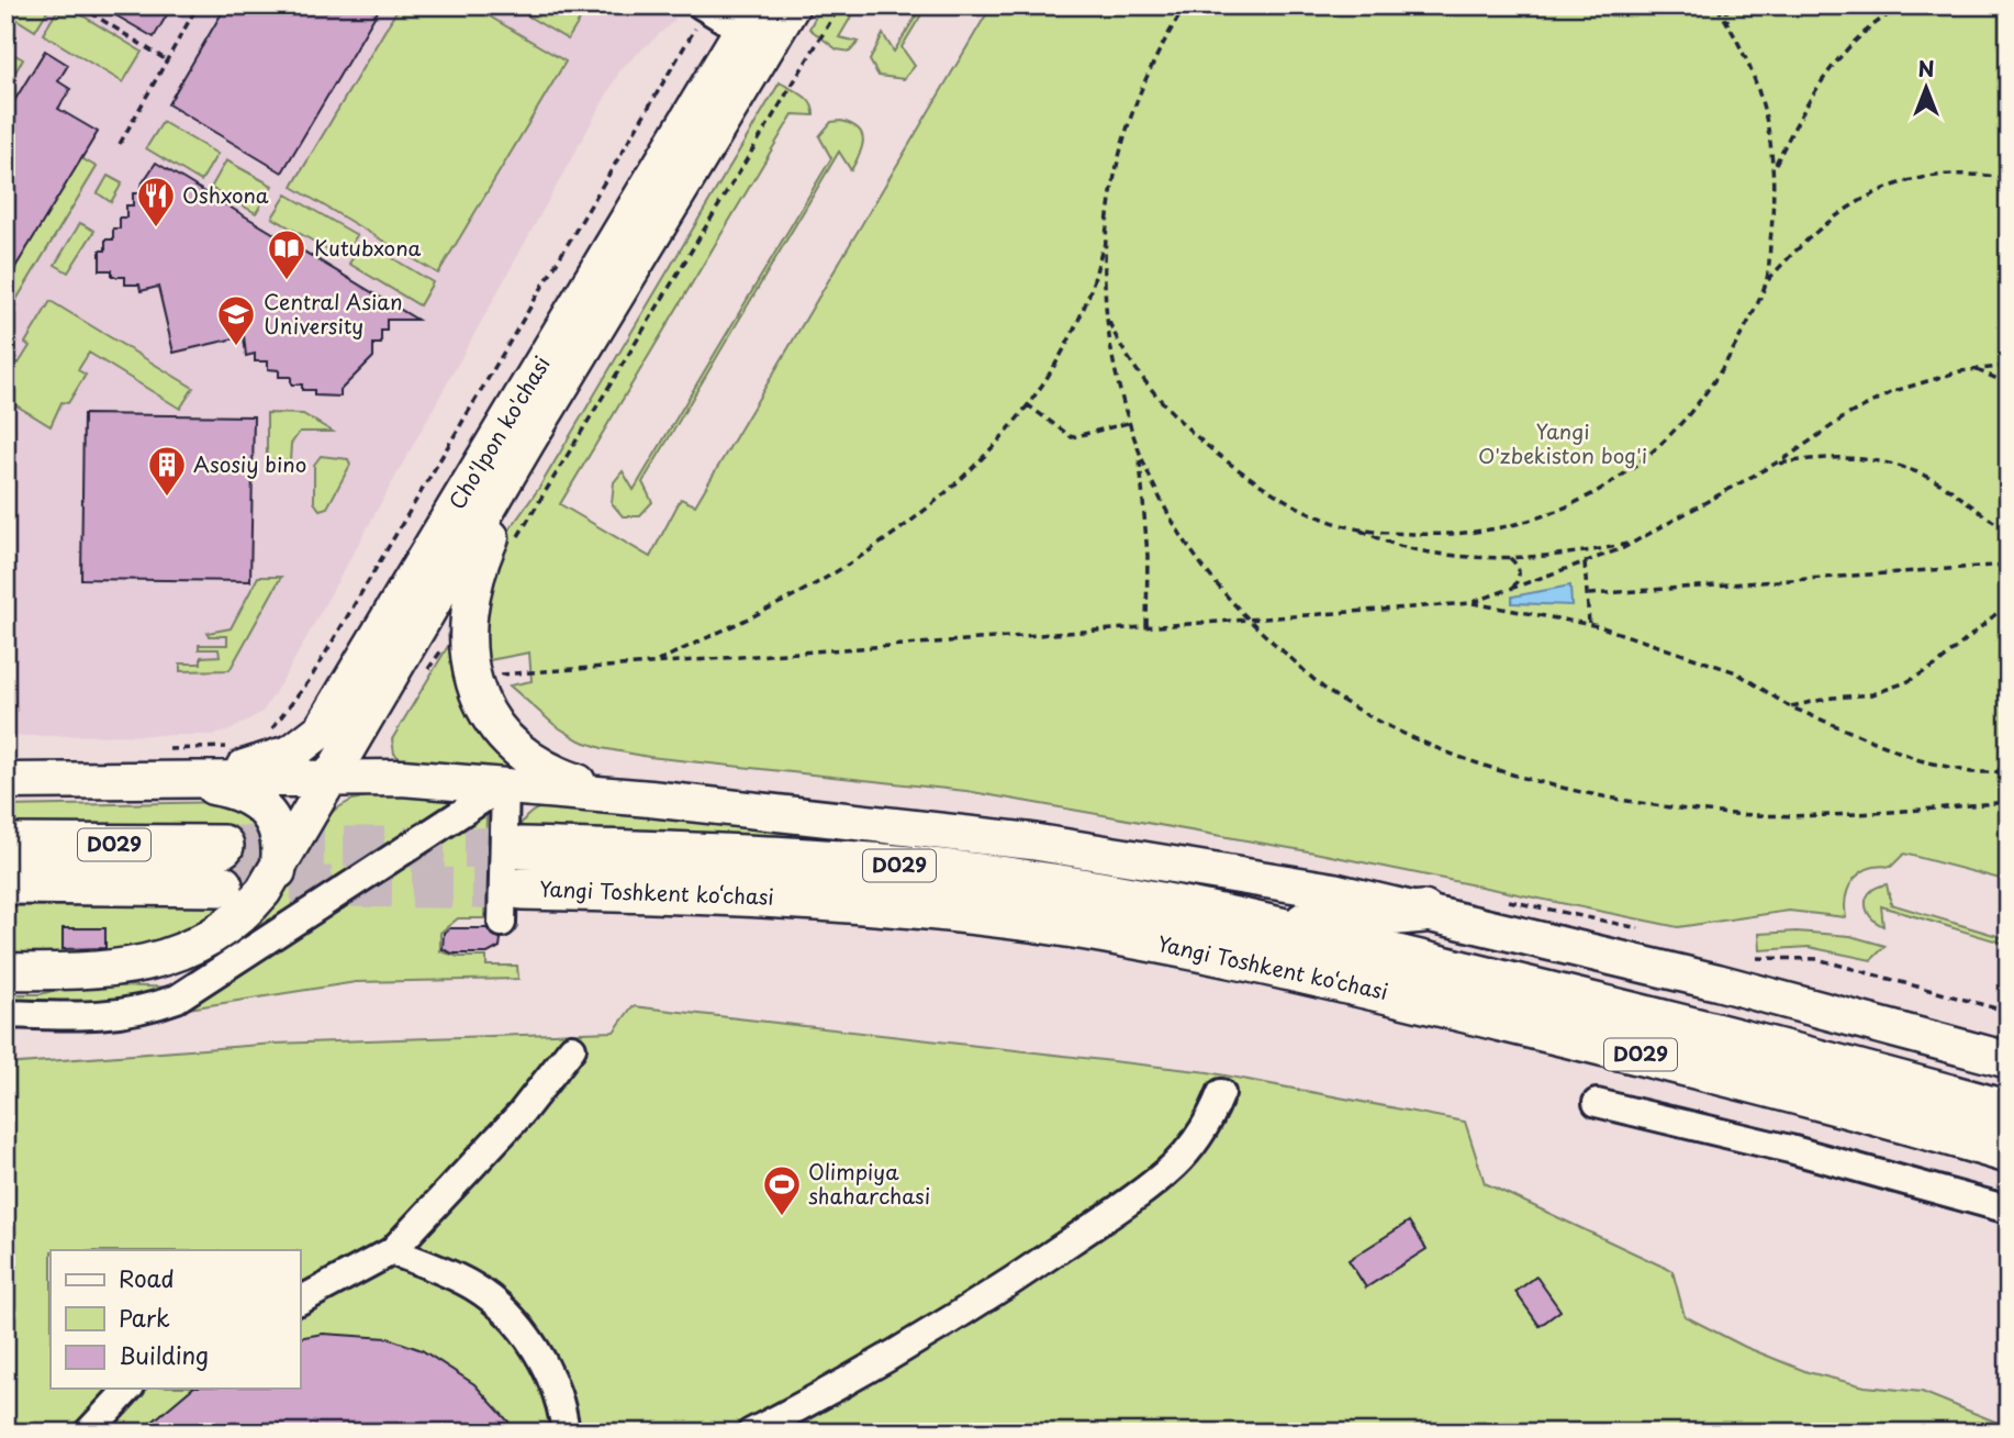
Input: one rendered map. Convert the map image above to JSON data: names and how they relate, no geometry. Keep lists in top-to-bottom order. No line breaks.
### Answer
{"streets":{"highway":["D029","Yangi Toshkent ko‘chasi"],"main road":["Cho'lpon ko'chasi"]},"parks":["Yangi O'zbekiston bog'i"],"places":{"restaurant":["Oshxona"],"library":["Kutubxona"],"school or university":["Central Asian University"],"building":["Asosiy bino"],"sports":["Olimpiya shaharchasi"]},"legend":["Road","Park","Building"],"north":"top"}
